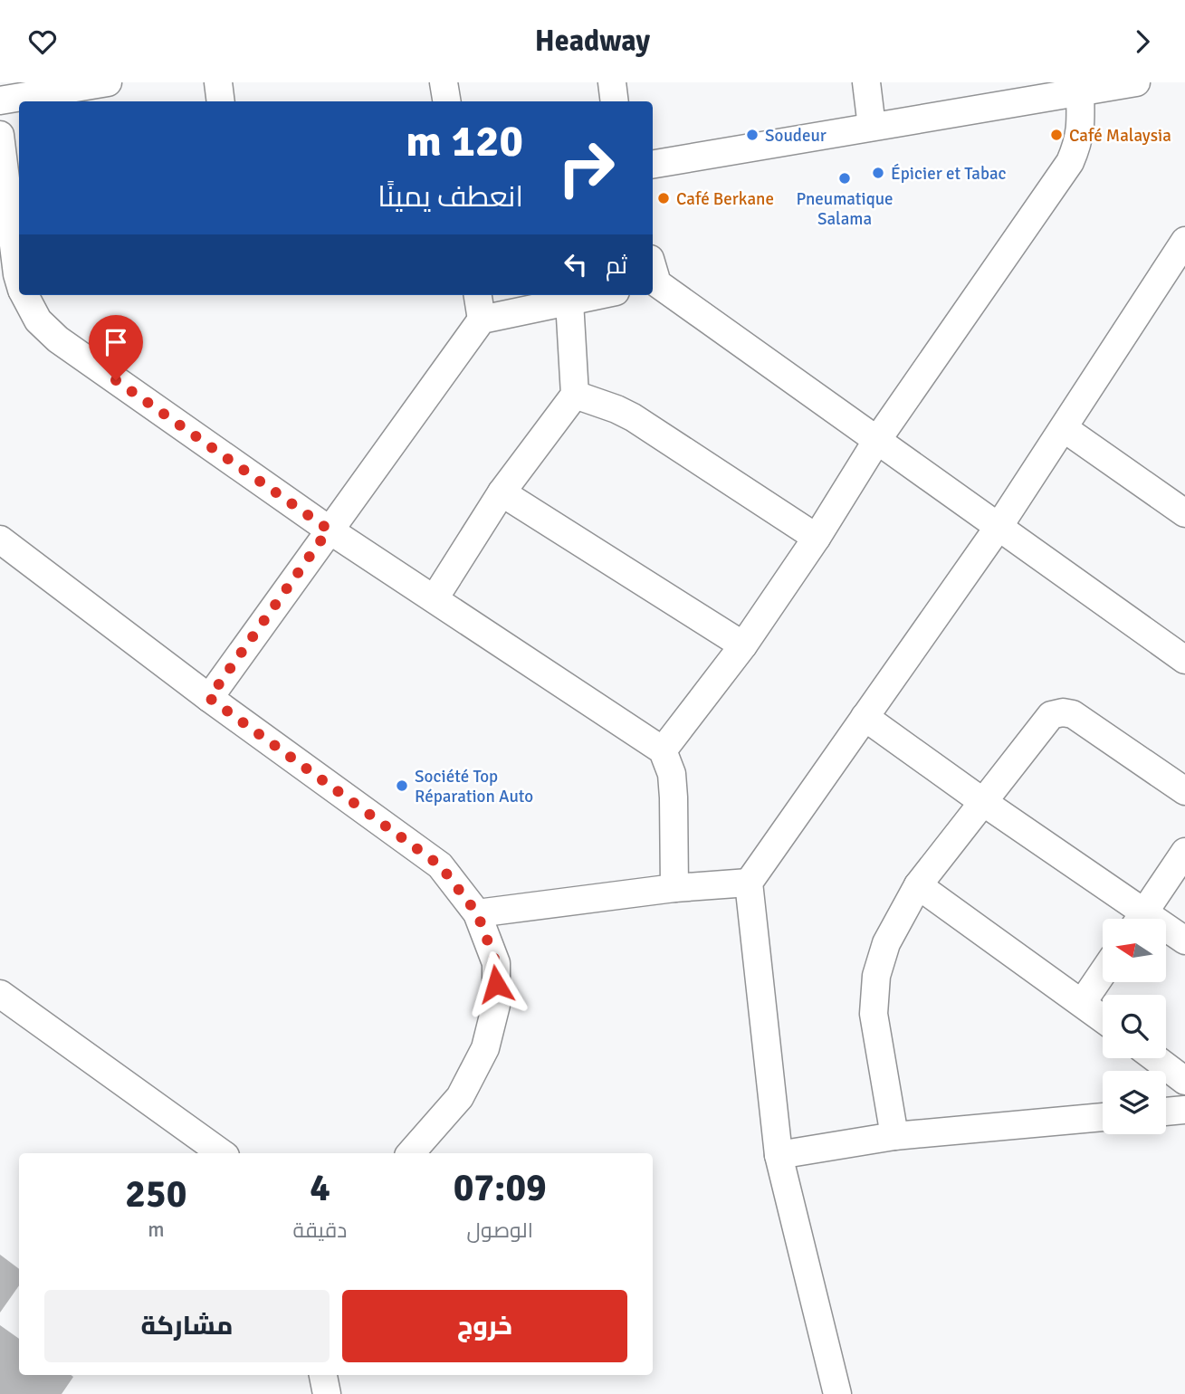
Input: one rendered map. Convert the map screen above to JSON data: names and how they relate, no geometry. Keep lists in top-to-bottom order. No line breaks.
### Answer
{"places":["Soudeur","Café Malaysia","Épicier et Tabac","Pneumatique Salama","Café Berkane","Société Top Réparation Auto"],"north":"left","page":{"header":"Headway","turn":["120 m","انعطف يمينًا"],"then":"ثم","eta":["07:09","الوصول","4","دقيقة","250","m"],"buttons":["خروج","مشاركة"]}}
